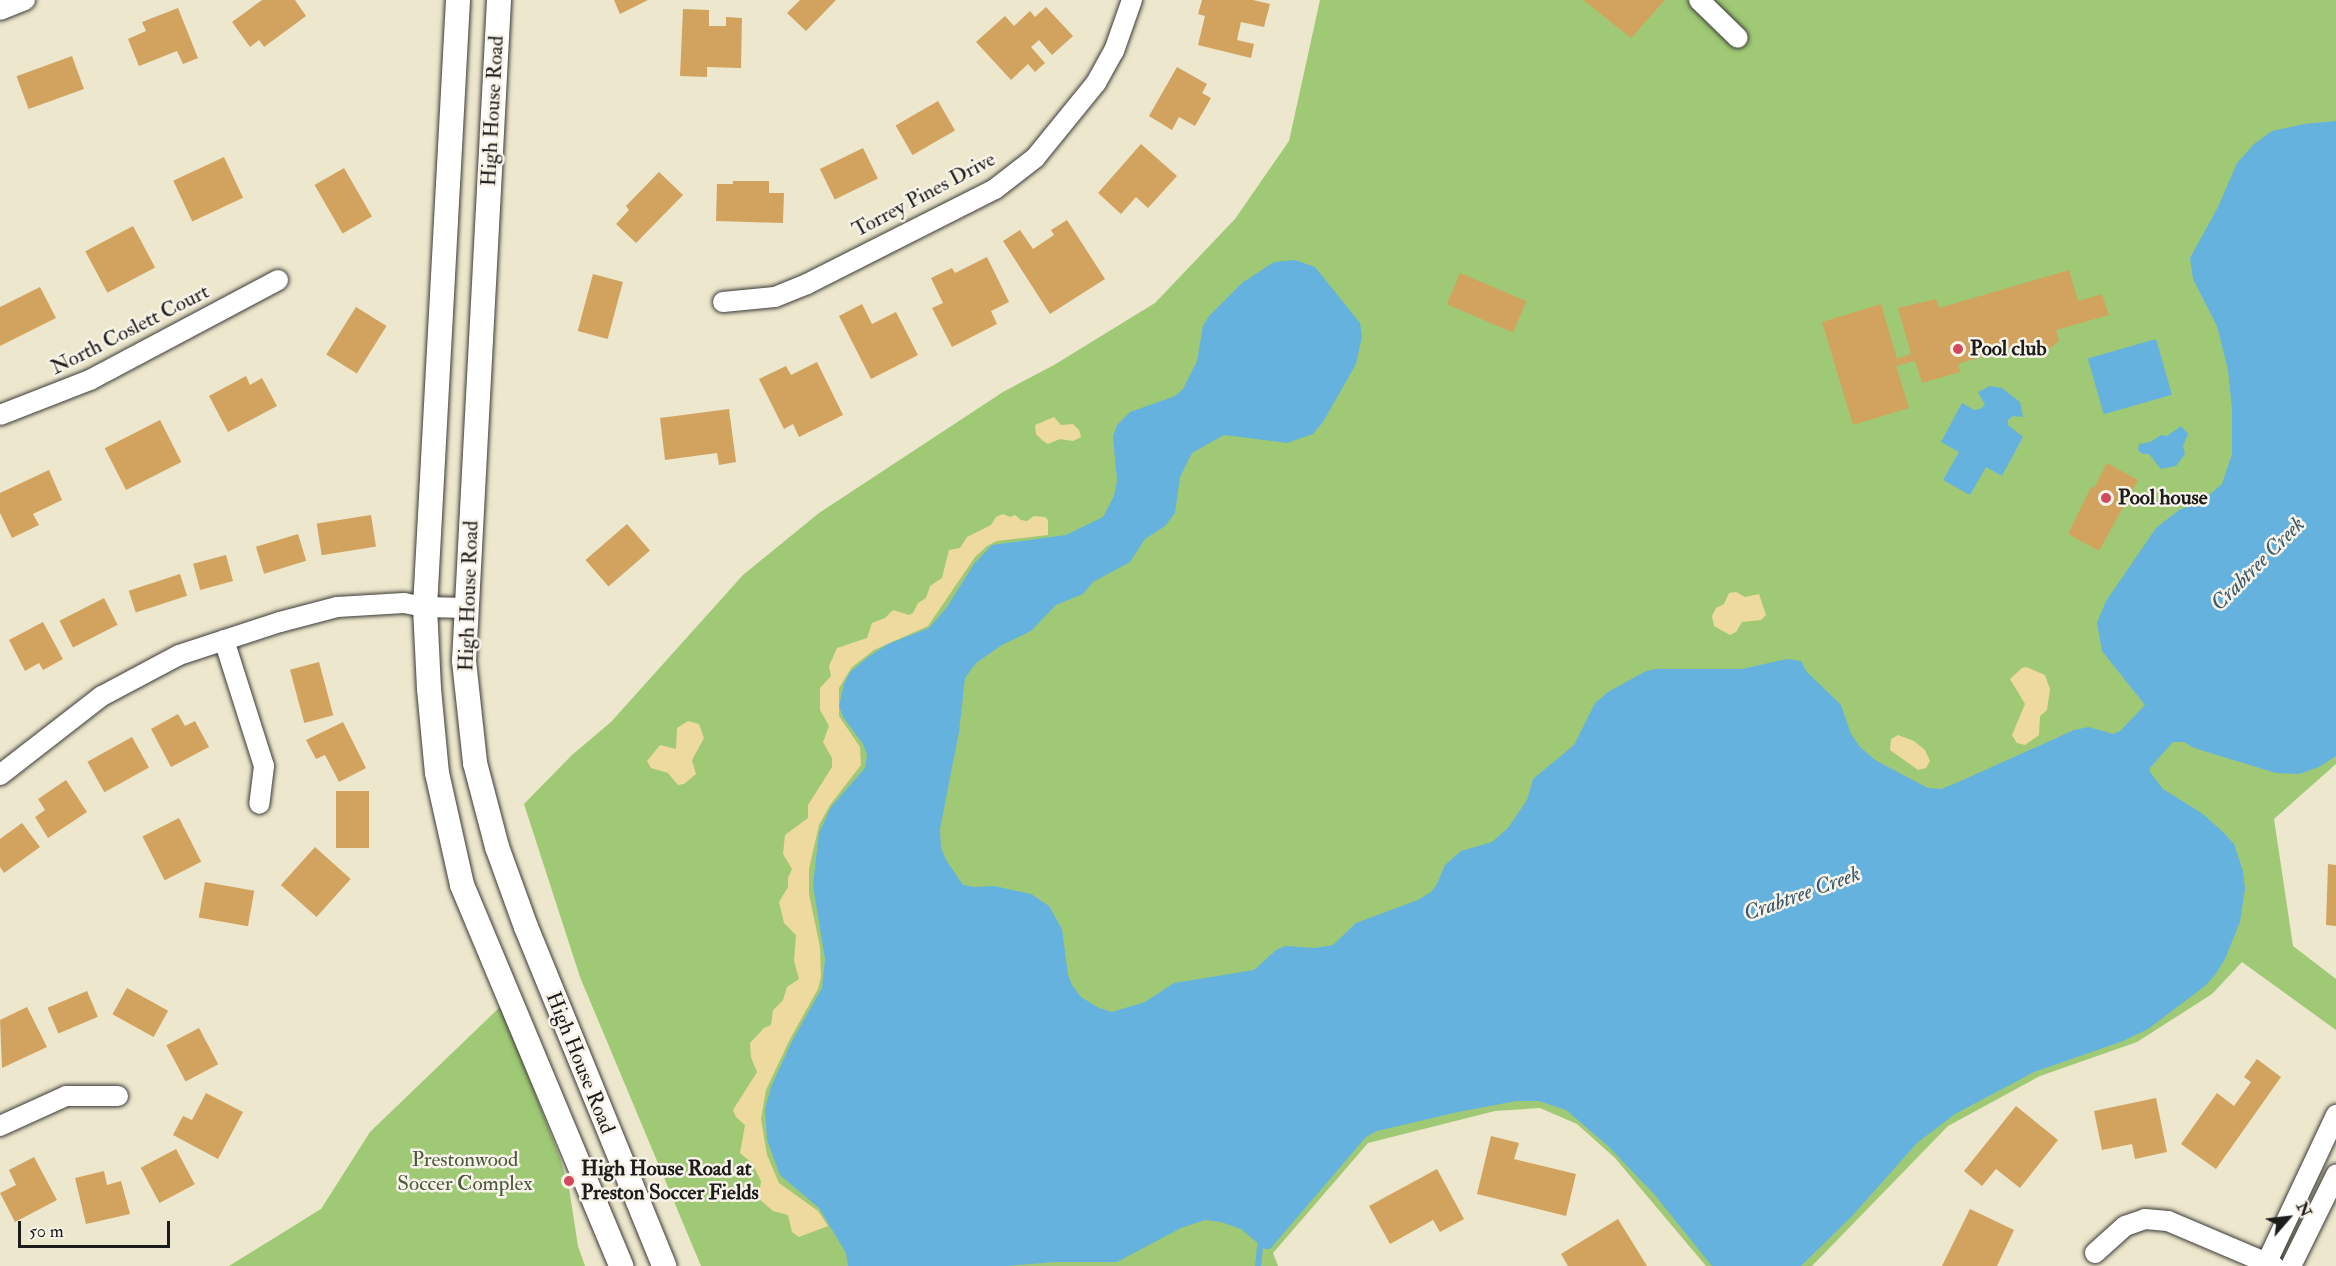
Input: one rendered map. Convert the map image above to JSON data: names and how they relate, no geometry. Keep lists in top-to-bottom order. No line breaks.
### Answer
{"streets":{"main road":["High House Road"],"street":["Torrey Pines Drive","North Coslett Court"]},"water":["Crabtree Creek"],"parks":["Prestonwood Soccer Complex"],"places":["Pool club","Pool house","High House Road at Preston Soccer Fields"],"scale_bar":"50 m","north":"top right"}
